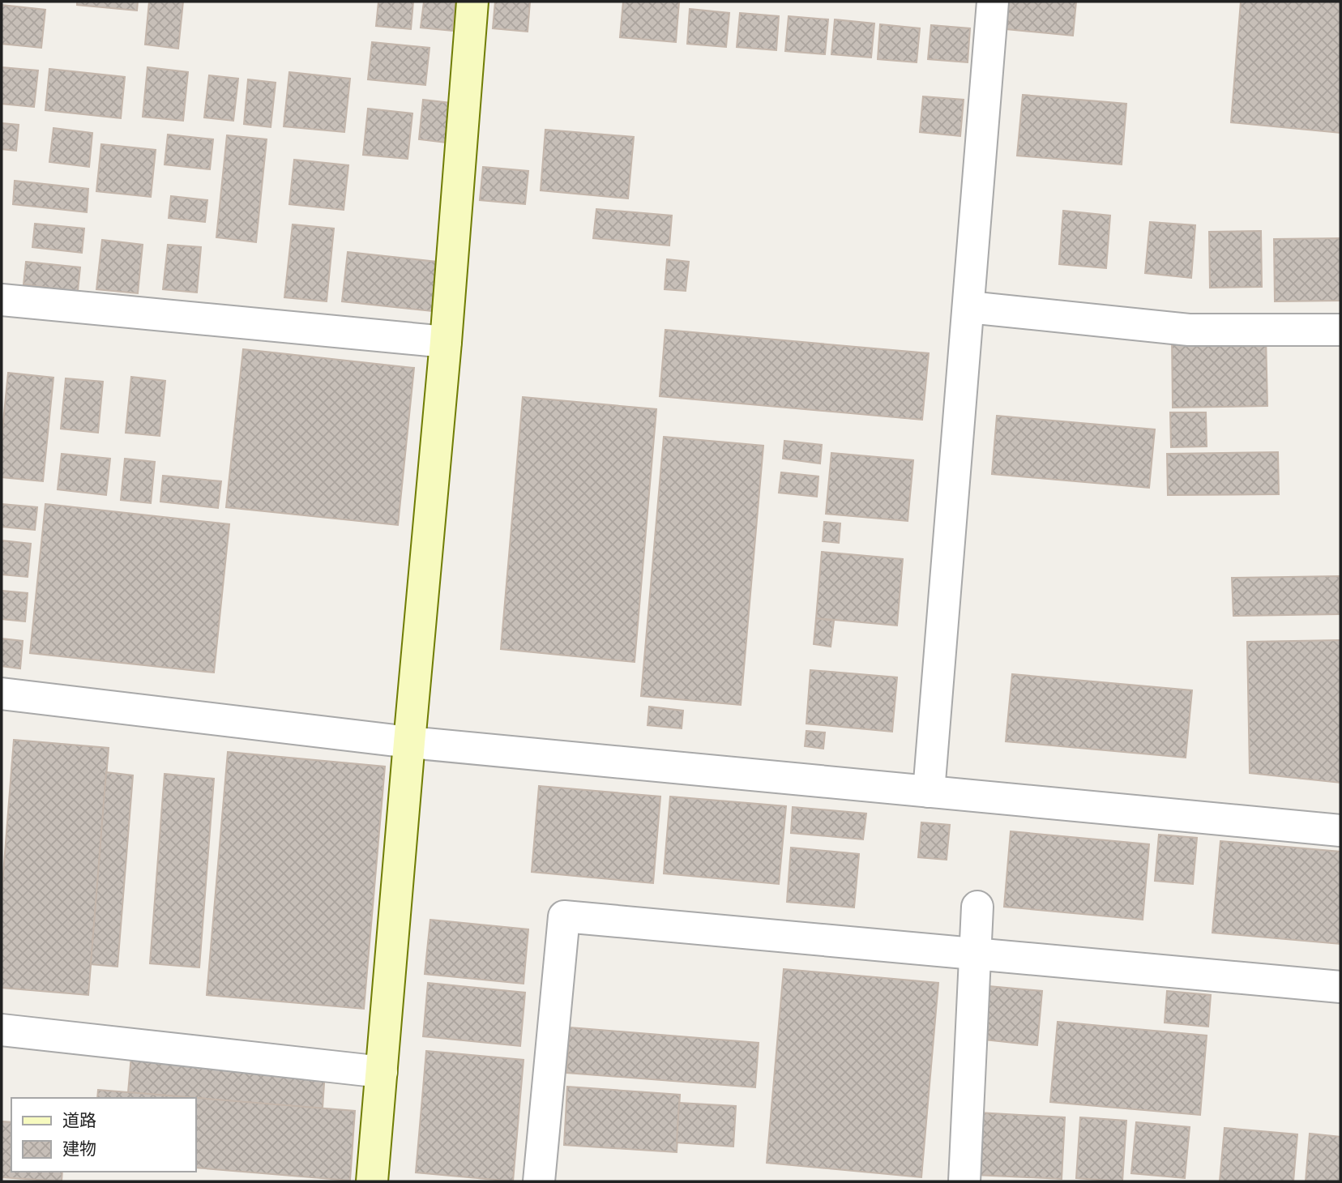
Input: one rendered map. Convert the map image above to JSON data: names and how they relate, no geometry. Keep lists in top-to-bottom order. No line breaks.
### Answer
{"legend":["道路","建物"]}
